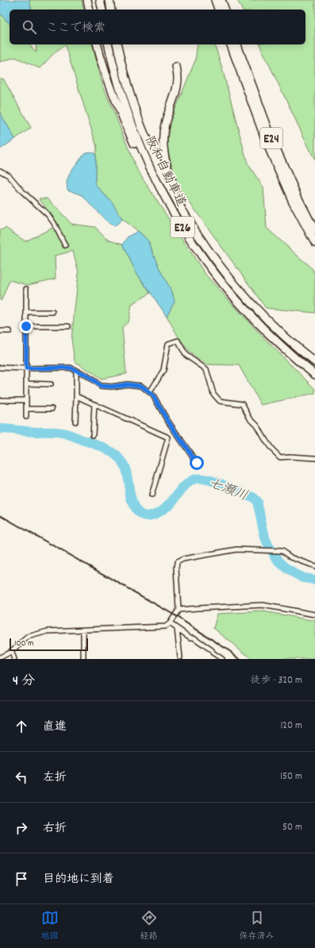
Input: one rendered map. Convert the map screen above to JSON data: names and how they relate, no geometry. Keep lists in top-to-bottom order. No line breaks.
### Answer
{"streets":{"highway":["E24","阪和自動車道","E26"]},"water":["七瀬川"],"scale_bar":"100 m","page":{"search":"ここで検索","scale":"100 m","heading":["4 分","徒歩 · 320 m"],"list":[["直進","120 m"],["左折","150 m"],["右折","50 m"],"目的地に到着"],"nav":["地図","経路","保存済み"]}}
